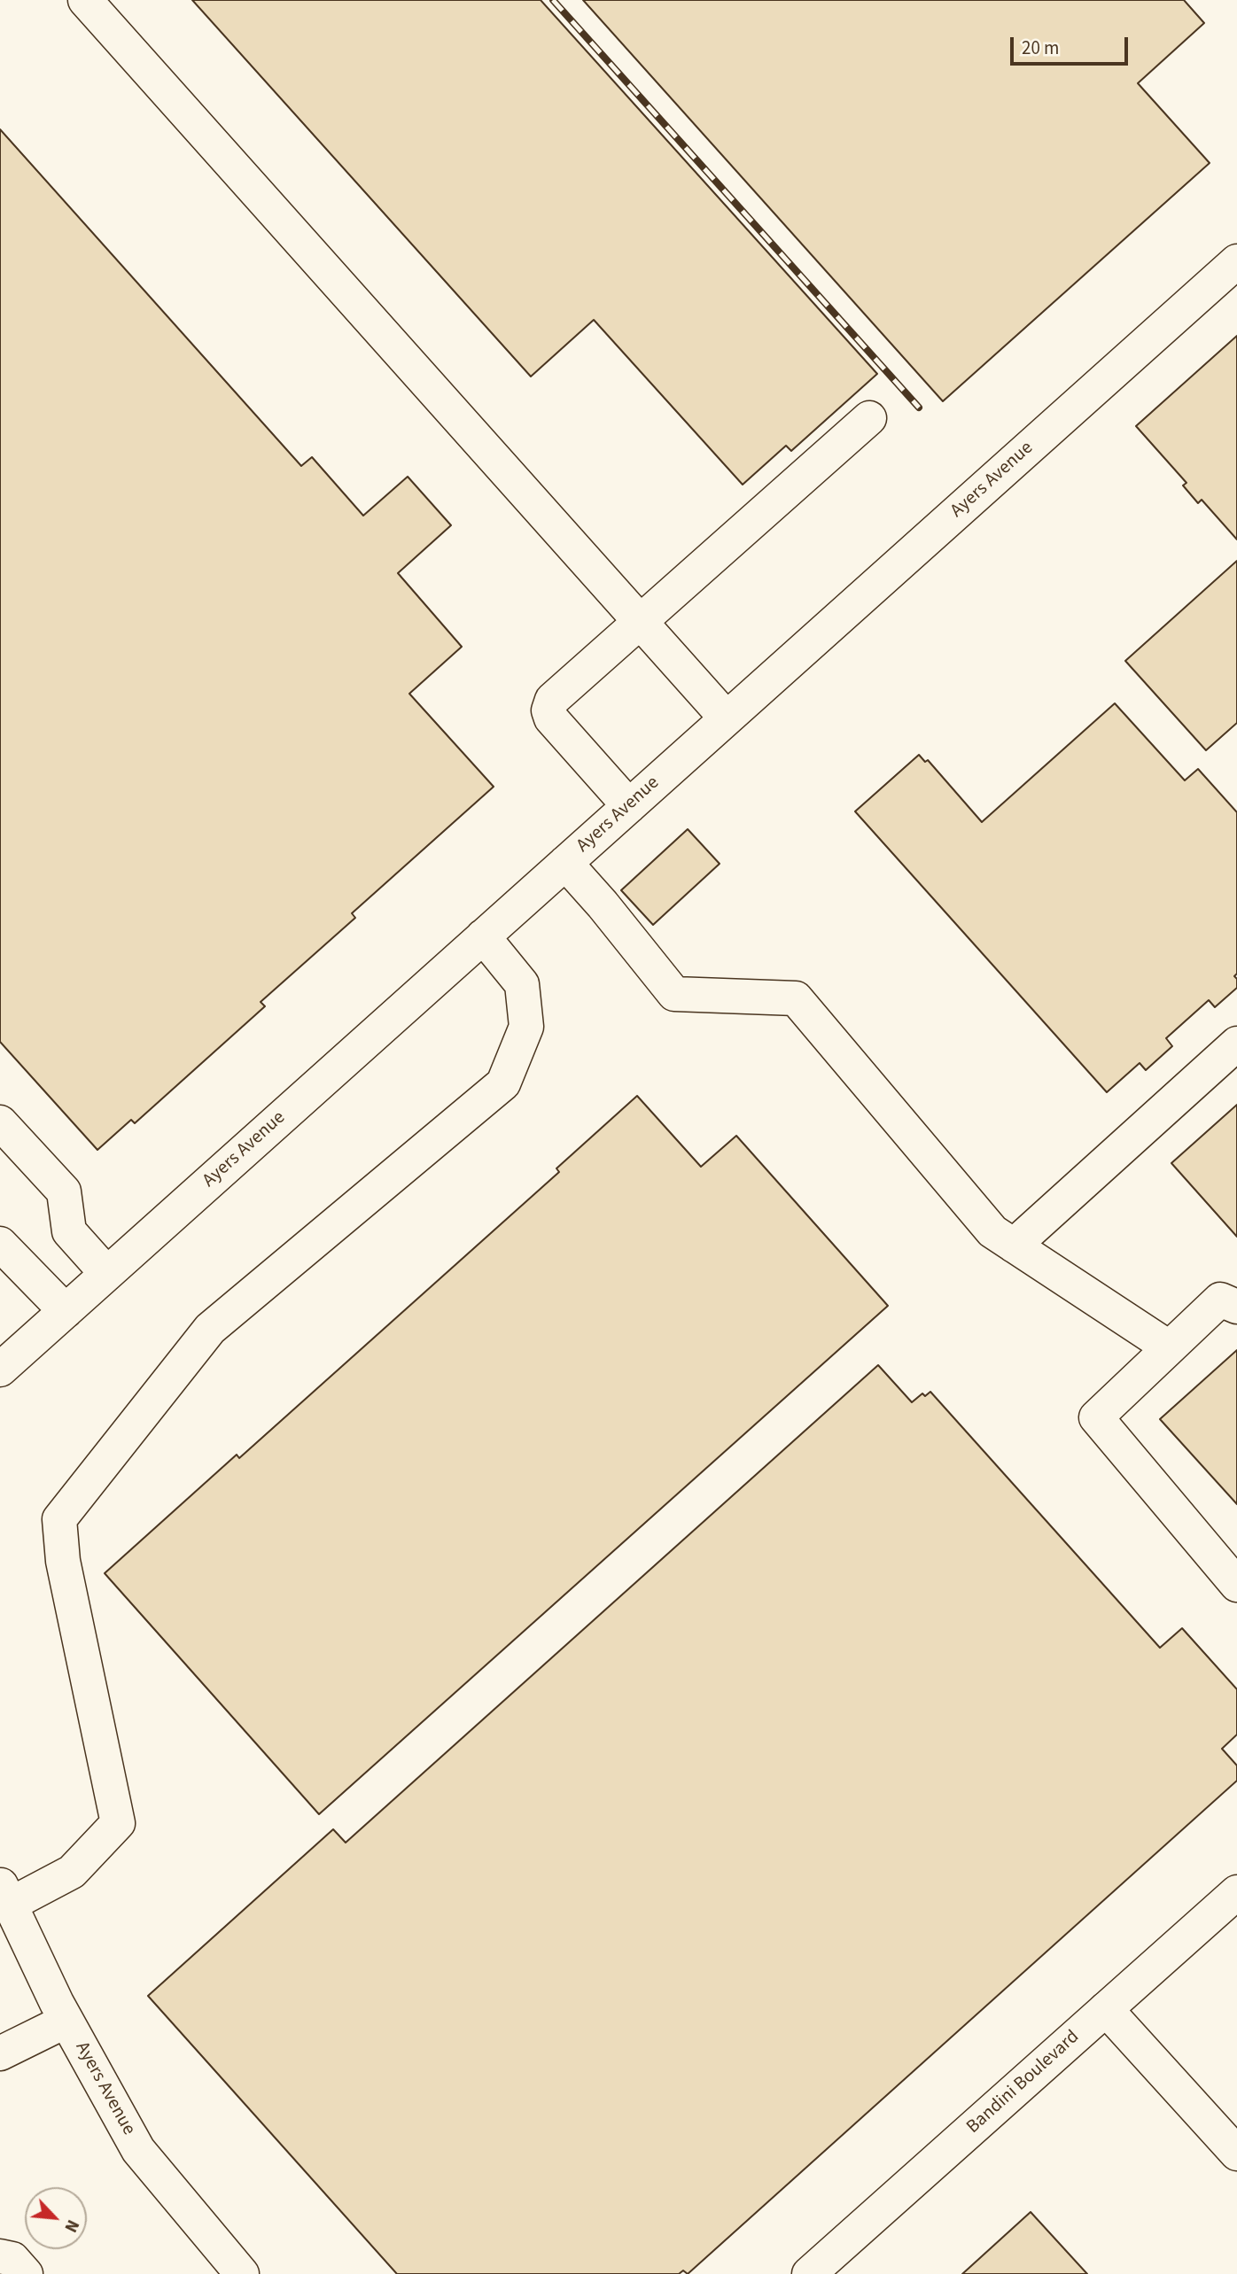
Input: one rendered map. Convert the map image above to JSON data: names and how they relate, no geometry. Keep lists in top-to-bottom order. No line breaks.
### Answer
{"streets":{"street":["Ayers Avenue","Bandini Boulevard"]},"scale_bar":"20 m","north":"bottom right"}
